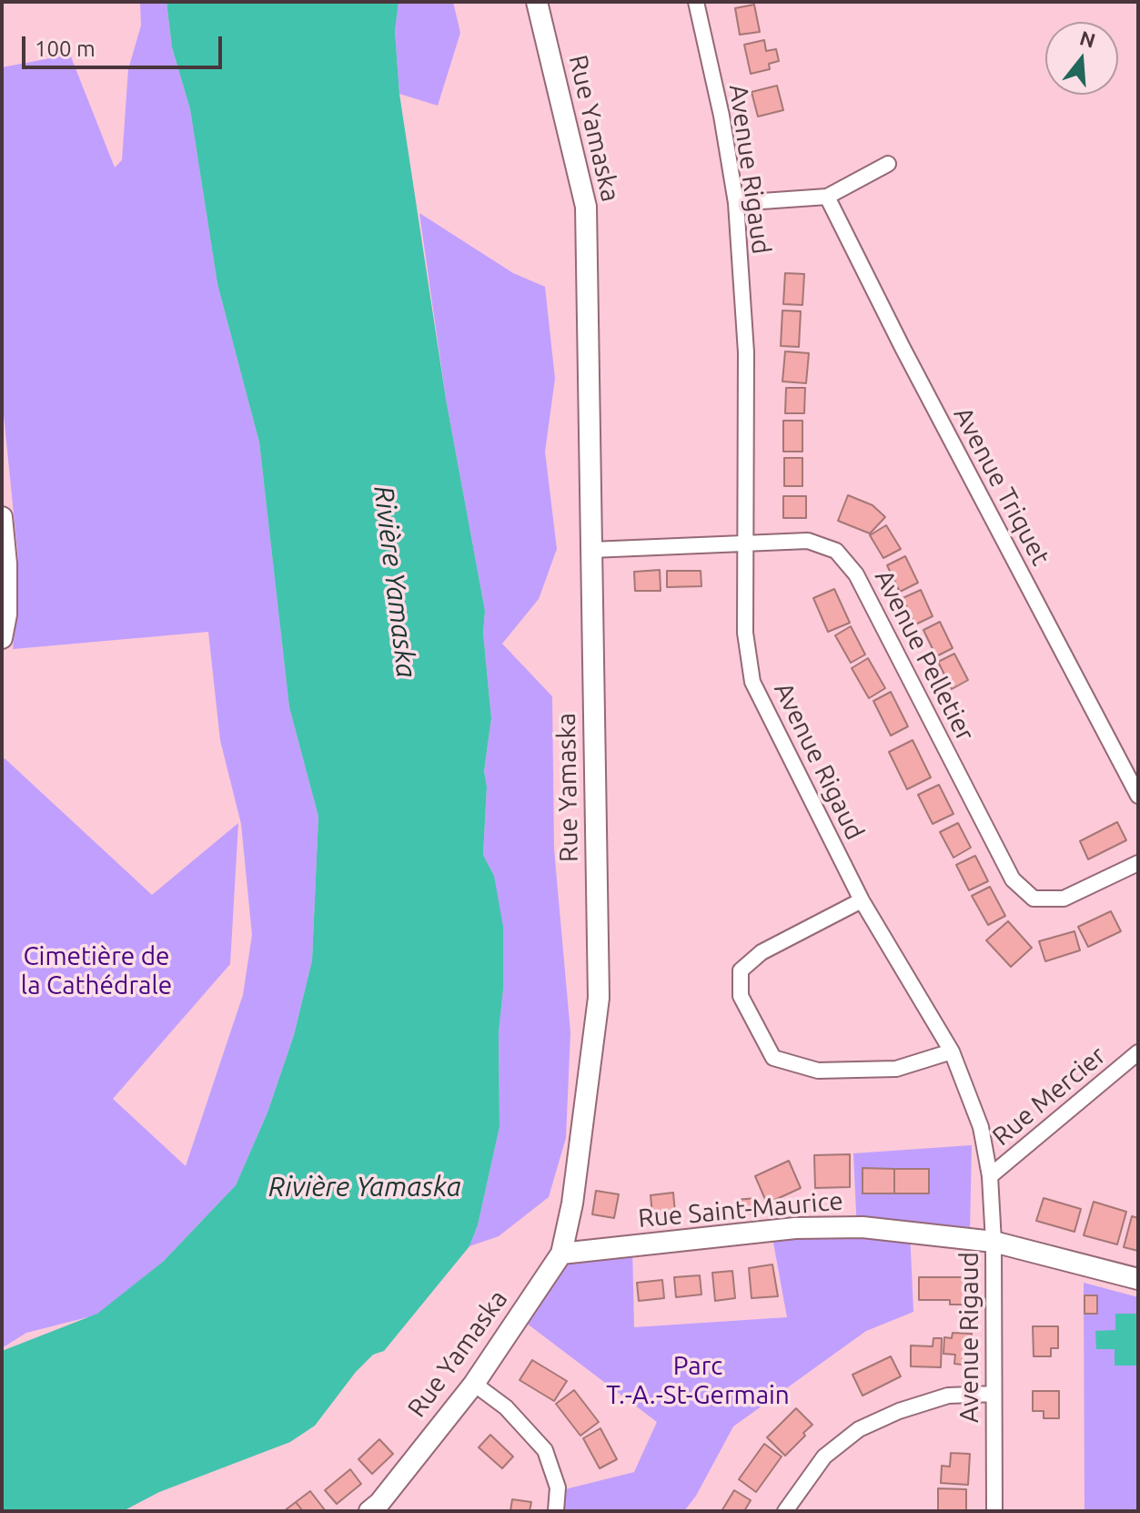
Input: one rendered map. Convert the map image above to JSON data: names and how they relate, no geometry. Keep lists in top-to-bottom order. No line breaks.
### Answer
{"streets":{"street":["Rue Yamaska","Avenue Rigaud","Avenue Triquet","Avenue Pelletier","Rue Mercier","Rue Saint-Maurice"]},"crossings":[["Rue Yamaska","Avenue Pelletier"],["Rue Yamaska","Rue Saint-Maurice"],["Avenue Rigaud","Avenue Pelletier"],["Avenue Rigaud","Rue Mercier"],["Avenue Rigaud","Rue Saint-Maurice"]],"water":["Rivière Yamaska"],"parks":["Cimetière de la Cathédrale","Parc T.-A.-St-Germain"],"scale_bar":"100 m","north":"top"}
